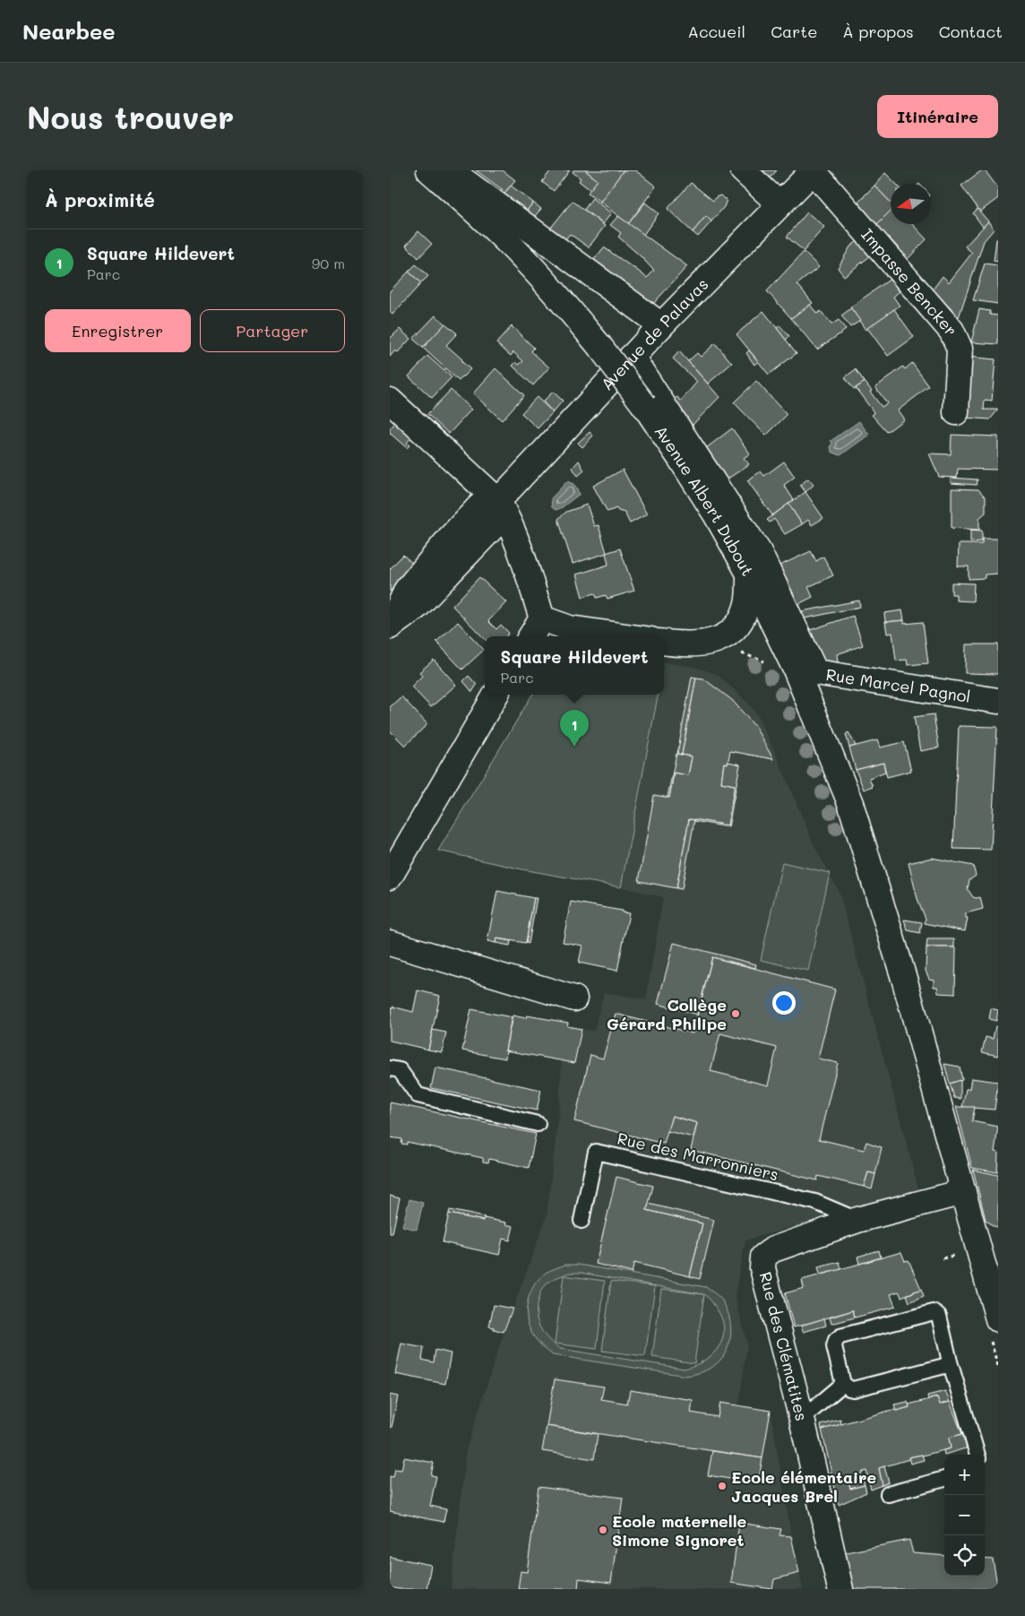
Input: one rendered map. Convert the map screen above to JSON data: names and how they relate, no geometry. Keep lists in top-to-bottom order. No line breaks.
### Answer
{"streets":{"street":["Impasse Bencker","Avenue de Palavas","Avenue Albert Dubout","Rue Marcel Pagnol","Rue des Clématites"],"lane":["Rue des Marronniers"]},"crossings":[["Impasse Bencker","Avenue de Palavas"],["Avenue de Palavas","Rue Marcel Pagnol"],["Rue des Marronniers","Rue des Clématites"]],"places":["Collège Gérard Philipe","Ecole élémentaire Jacques Brel","Ecole maternelle Simone Signoret"],"north":"left","page":{"header":"Nearbee","nav":["Accueil","Carte","À propos","Contact"],"buttons":["Itinéraire",["Enregistrer","Partager"]],"title":"Nous trouver","heading":"À proximité","list":[{"mark":"1","name":"Square Hildevert","note":"Parc","value":"90 m"}],"popup":["Square Hildevert","Parc"],"pins":"1","map_buttons":["+","−"]}}
